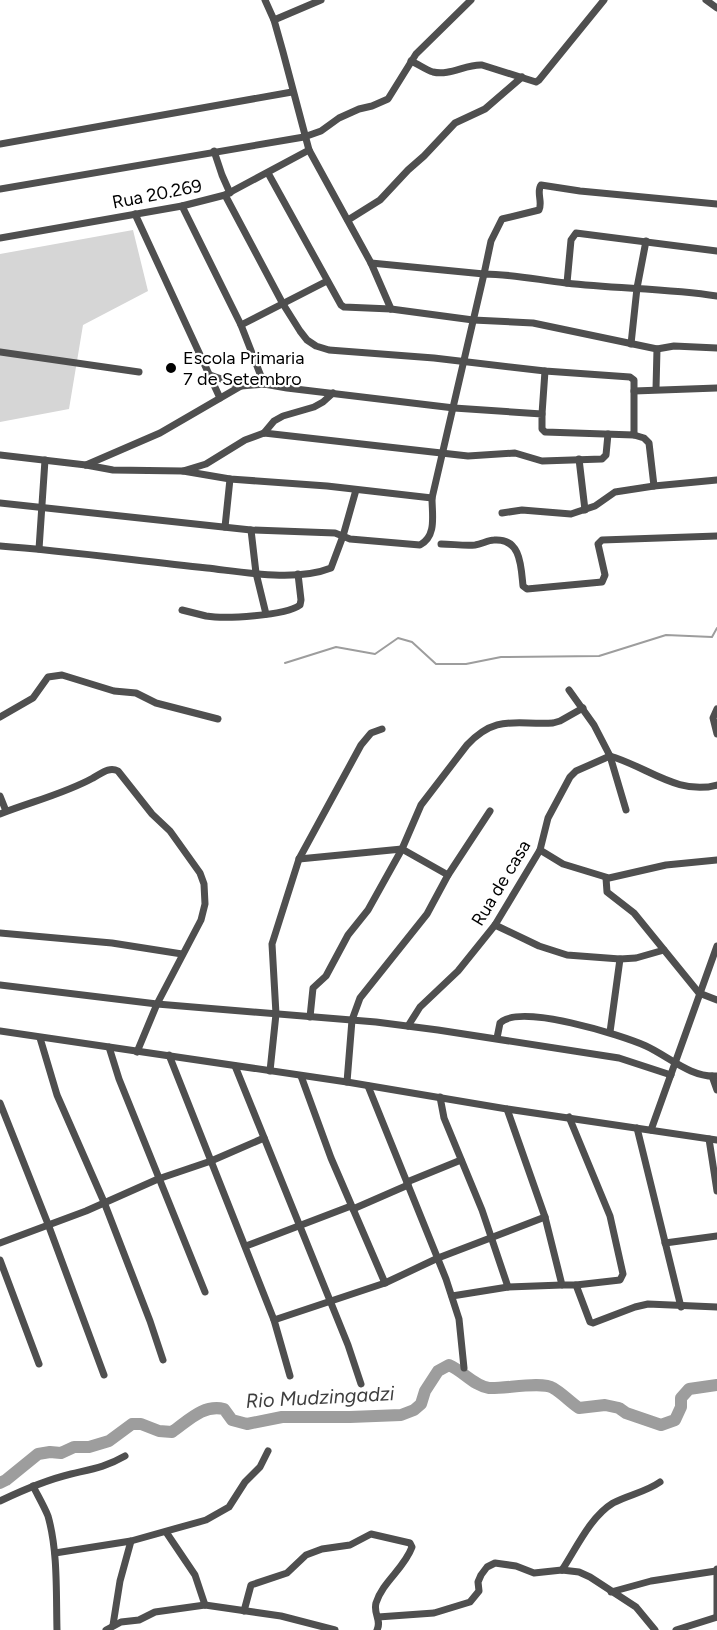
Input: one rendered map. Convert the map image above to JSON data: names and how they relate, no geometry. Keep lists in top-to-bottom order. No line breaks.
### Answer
{"streets":{"street":["Rua 20.269","Rua de casa"]},"water":["Rio Mudzingadzi"],"places":["Escola Primaria 7 de Setembro"]}
